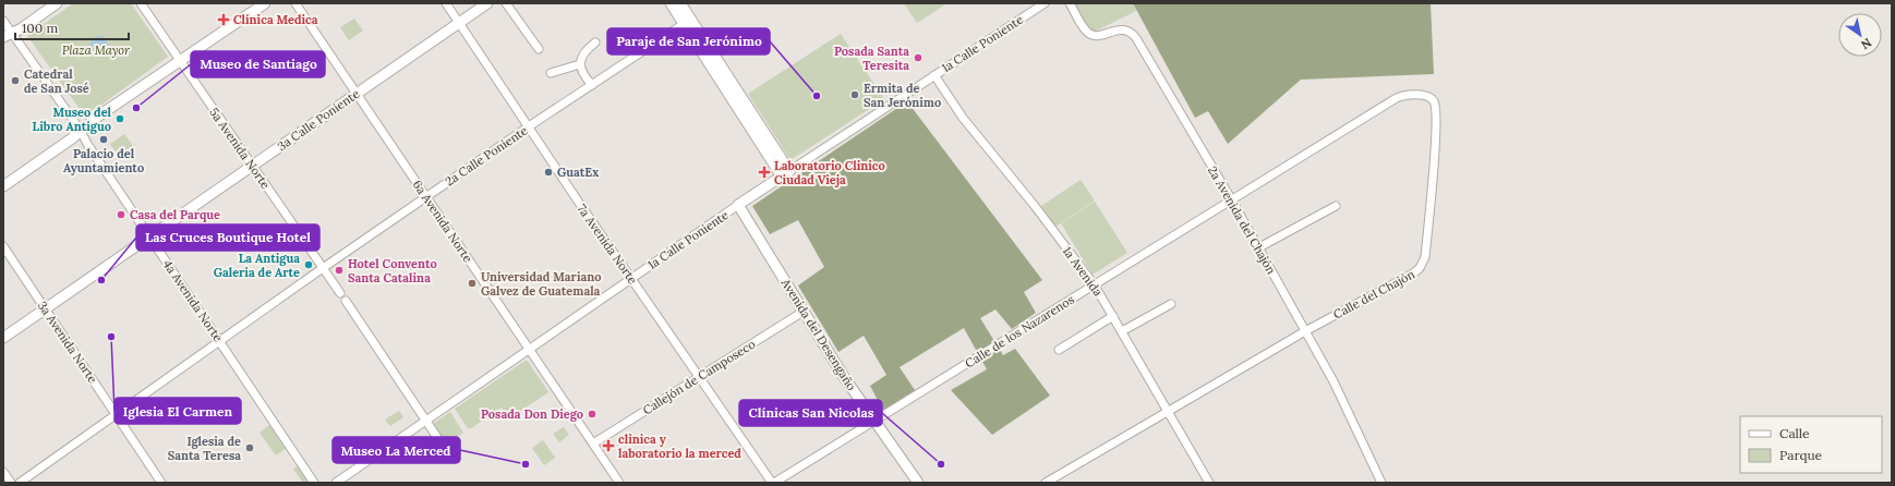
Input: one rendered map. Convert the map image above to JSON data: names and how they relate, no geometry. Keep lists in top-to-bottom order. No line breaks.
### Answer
{"streets":{"main road":["1a Calle Poniente","3a Calle Poniente","Avenida del Desengaño"],"street":["5a Avenida Norte","2a Calle Poniente","2a Avenida del Chajón","6a Avenida Norte","7a Avenida Norte","1a Avenida","Calle del Chajón","4a Avenida Norte","Calle de los Nazarenos","3a Avenida Norte","Callejón de Camposeco"]},"crossings":[["1a Calle Poniente","6a Avenida Norte"],["1a Calle Poniente","7a Avenida Norte"],["1a Calle Poniente","1a Avenida"],["1a Calle Poniente","Avenida del Desengaño"],["3a Calle Poniente","5a Avenida Norte"],["3a Calle Poniente","6a Avenida Norte"],["3a Calle Poniente","7a Avenida Norte"],["3a Calle Poniente","4a Avenida Norte"],["3a Calle Poniente","3a Avenida Norte"],["5a Avenida Norte","2a Calle Poniente"],["2a Calle Poniente","6a Avenida Norte"],["2a Calle Poniente","7a Avenida Norte"],["2a Calle Poniente","4a Avenida Norte"],["2a Calle Poniente","3a Avenida Norte"],["2a Avenida del Chajón","Calle del Chajón"],["2a Avenida del Chajón","Calle de los Nazarenos"],["6a Avenida Norte","Callejón de Camposeco"],["7a Avenida Norte","Calle de los Nazarenos"],["7a Avenida Norte","Callejón de Camposeco"],["1a Avenida","Calle del Chajón"],["1a Avenida","Calle de los Nazarenos"],["Calle del Chajón","Calle de los Nazarenos"],["Calle de los Nazarenos","Avenida del Desengaño"],["Avenida del Desengaño","Callejón de Camposeco"]],"parks":["Plaza Mayor"],"places":{"health":["Clínica Medica","Laboratorio Clinico Ciudad Vieja","clinica y laboratorio la merced"],"other":["Posada Santa Teresita","Catedral de San José","Ermita de San Jerónimo","Paraje de San Jerónimo","Museo de Santiago","Museo del Libro Antiguo","Palacio del Ayuntamiento","GuatEx","Casa del Parque","La Antigua Galeria de Arte","Hotel Convento Santa Catalina","Las Cruces Boutique Hotel","Universidad Mariano Galvez de Guatemala","Iglesia El Carmen","Posada Don Diego","Iglesia de Santa Teresa","Museo La Merced","Clínicas San Nicolas"]},"legend":["Calle","Parque"],"scale_bar":"100 m","north":"bottom right"}
